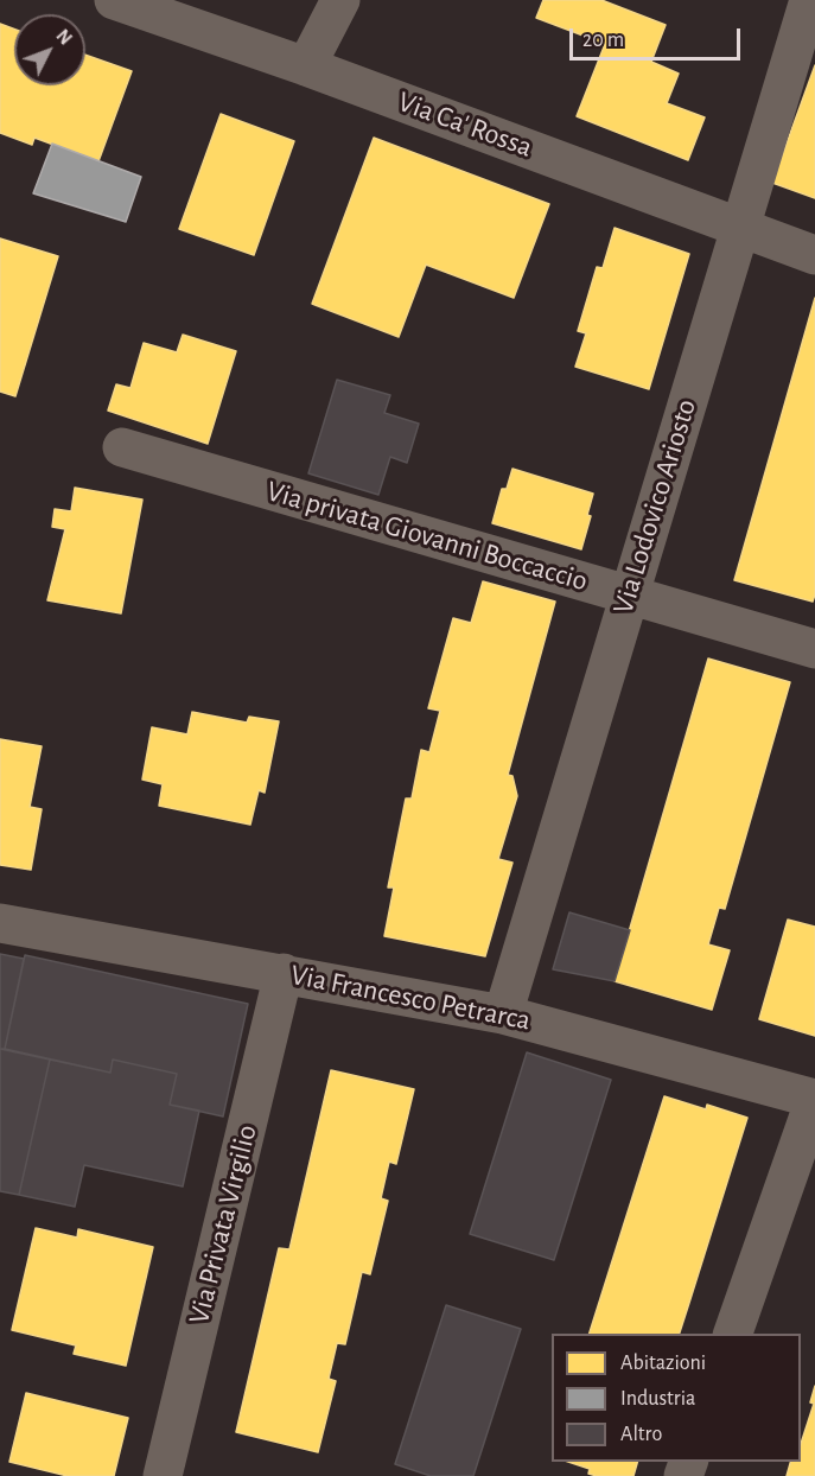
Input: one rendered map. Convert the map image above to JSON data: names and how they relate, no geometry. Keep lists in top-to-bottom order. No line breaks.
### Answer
{"streets":{"street":["Via Ca' Rossa","Via Lodovico Ariosto","Via privata Giovanni Boccaccio","Via Francesco Petrarca","Via Privata Virgilio"]},"crossings":[["Via Ca' Rossa","Via Lodovico Ariosto"],["Via Lodovico Ariosto","Via privata Giovanni Boccaccio"],["Via Lodovico Ariosto","Via Francesco Petrarca"],["Via Francesco Petrarca","Via Privata Virgilio"]],"legend":["Abitazioni","Industria","Altro"],"scale_bar":"20 m","north":"top right"}
